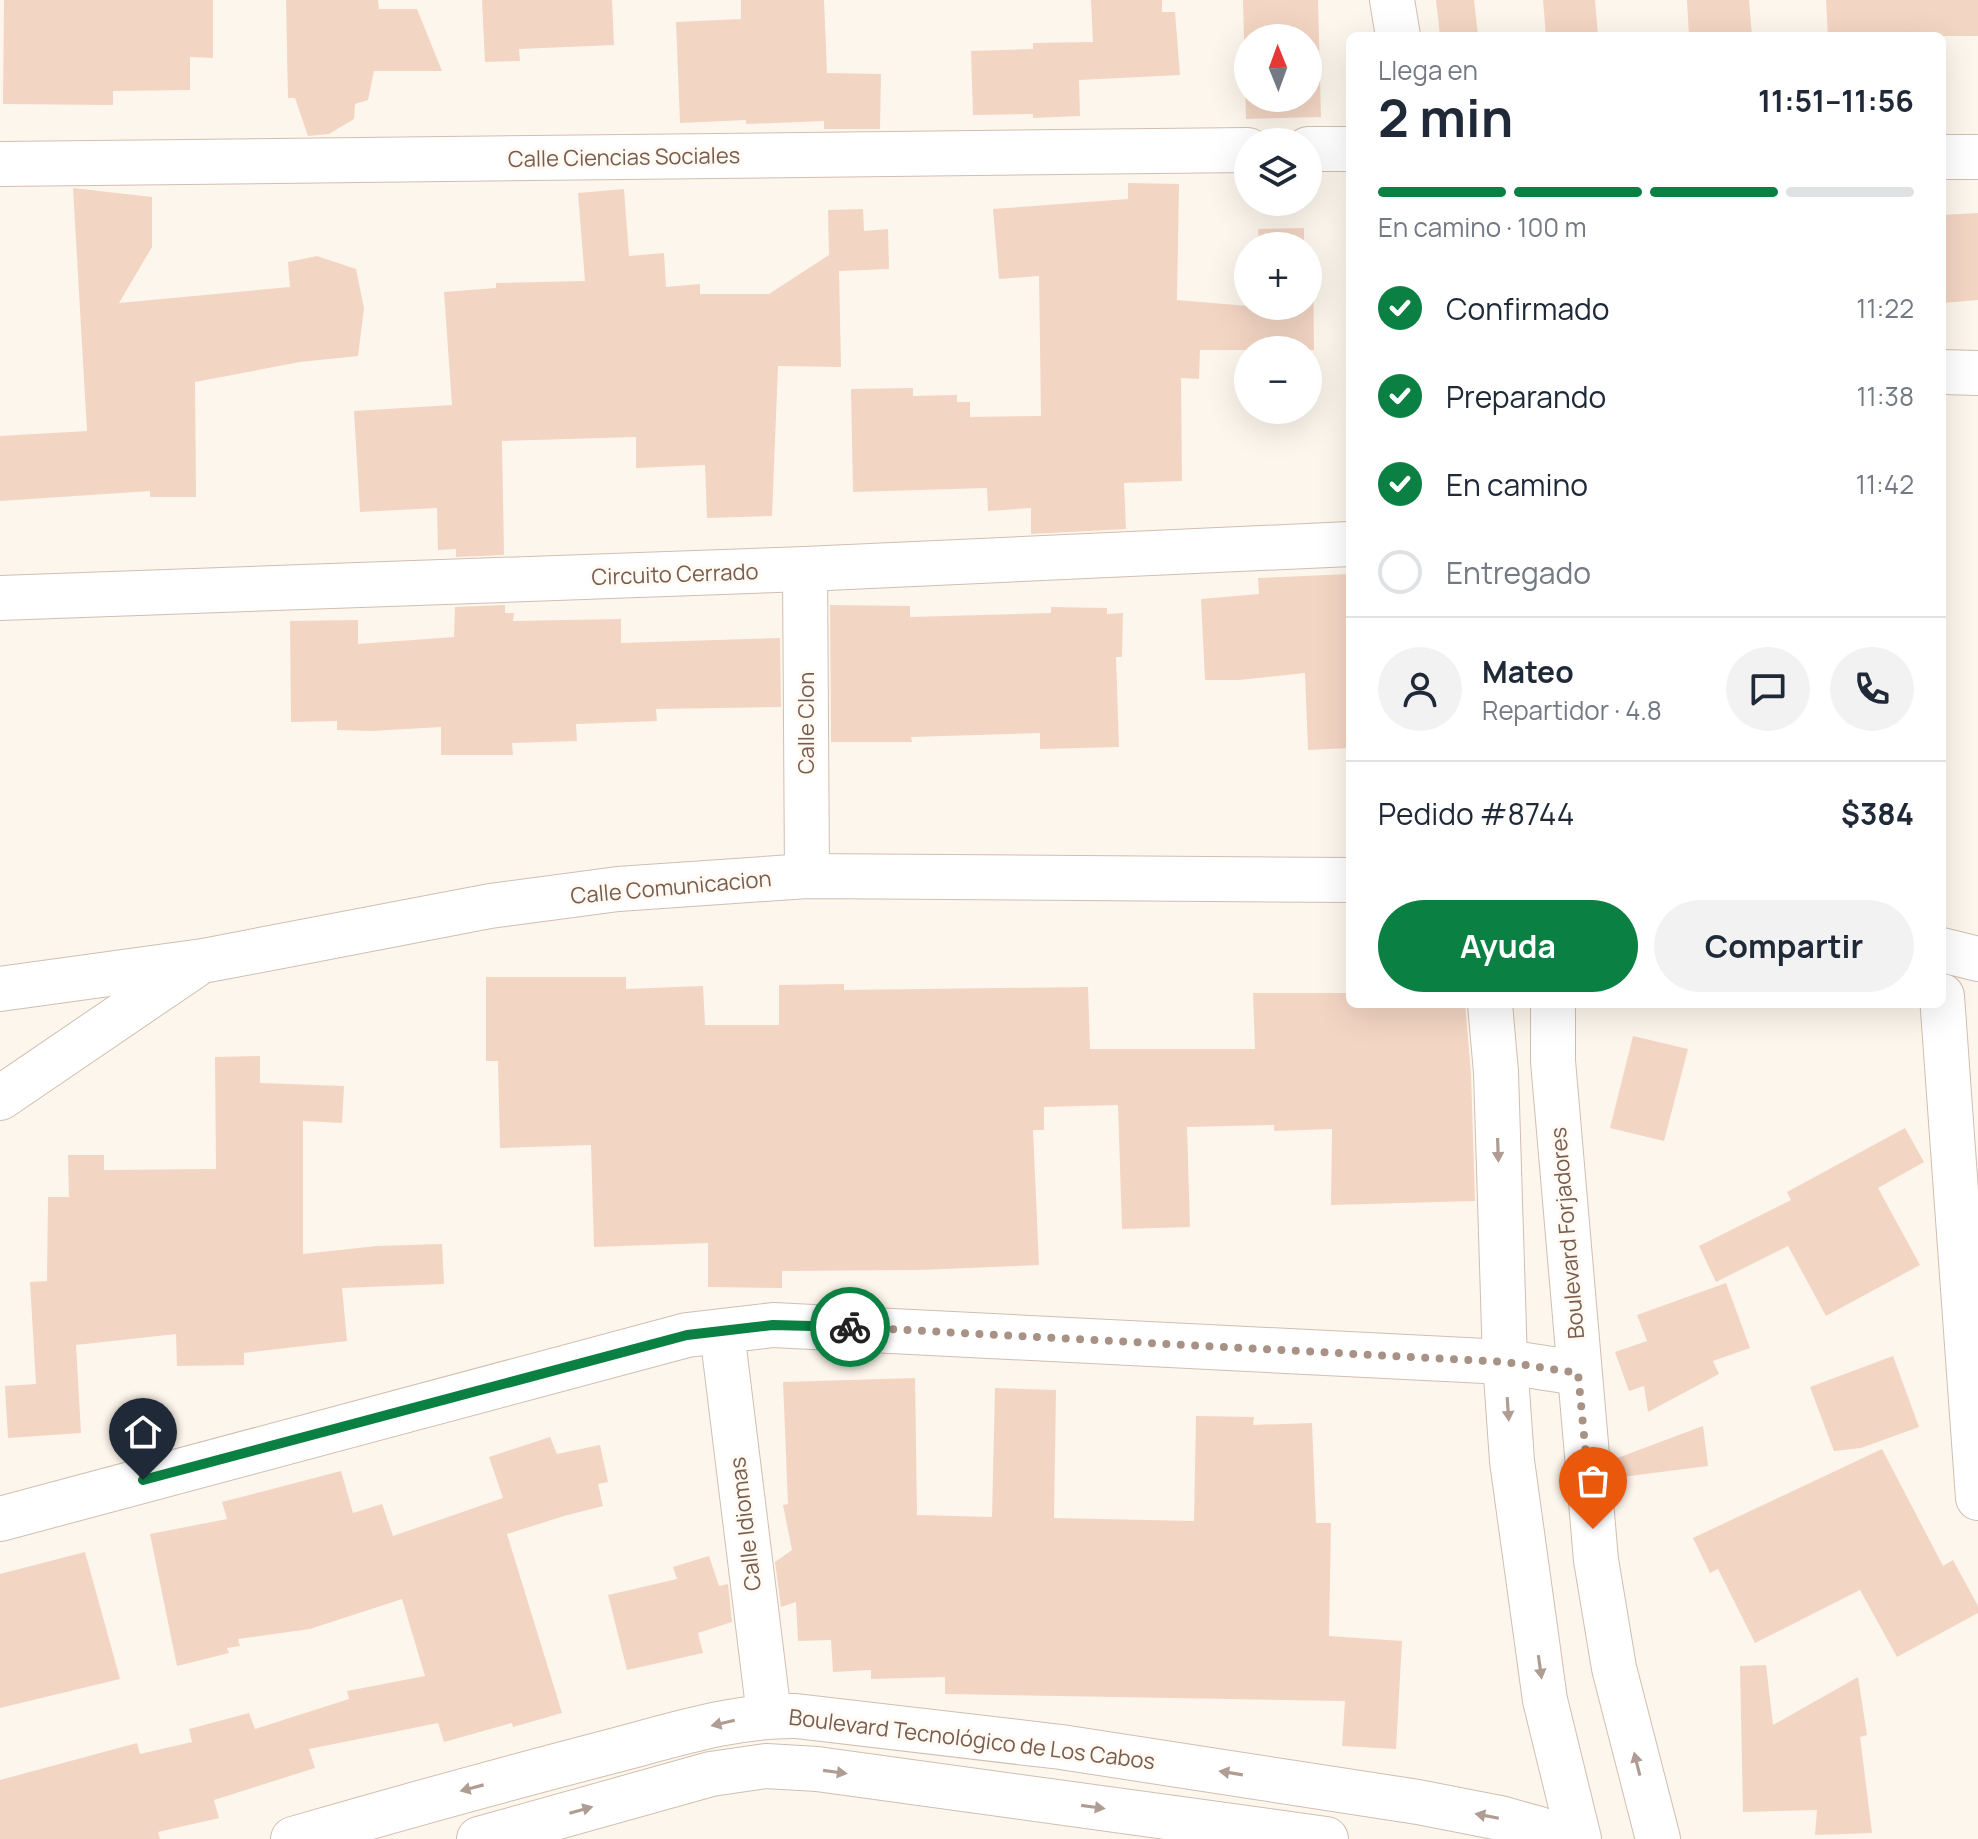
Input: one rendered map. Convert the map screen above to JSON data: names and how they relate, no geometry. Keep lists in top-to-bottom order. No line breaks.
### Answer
{"streets":{"street":["Calle Ciencias Sociales","Circuito Cerrado","Calle Clon","Calle Comunicacion","Boulevard Forjadores","Calle Idiomas","Boulevard Tecnológico de Los Cabos"]},"crossings":[["Circuito Cerrado","Calle Clon"],["Calle Clon","Calle Comunicacion"],["Calle Idiomas","Boulevard Tecnológico de Los Cabos"]],"north":"top","page":{"map_buttons":["+","−"],"heading":["2 min","Llega en","11:51–11:56"],"panel":["Mateo","Repartidor · 4.8","Pedido #8744","$384"],"bar":"En camino · 100 m","list":[["Confirmado","11:22"],["Preparando","11:38"],["En camino","11:42"],"Entregado"],"buttons":["Ayuda","Compartir"]}}
